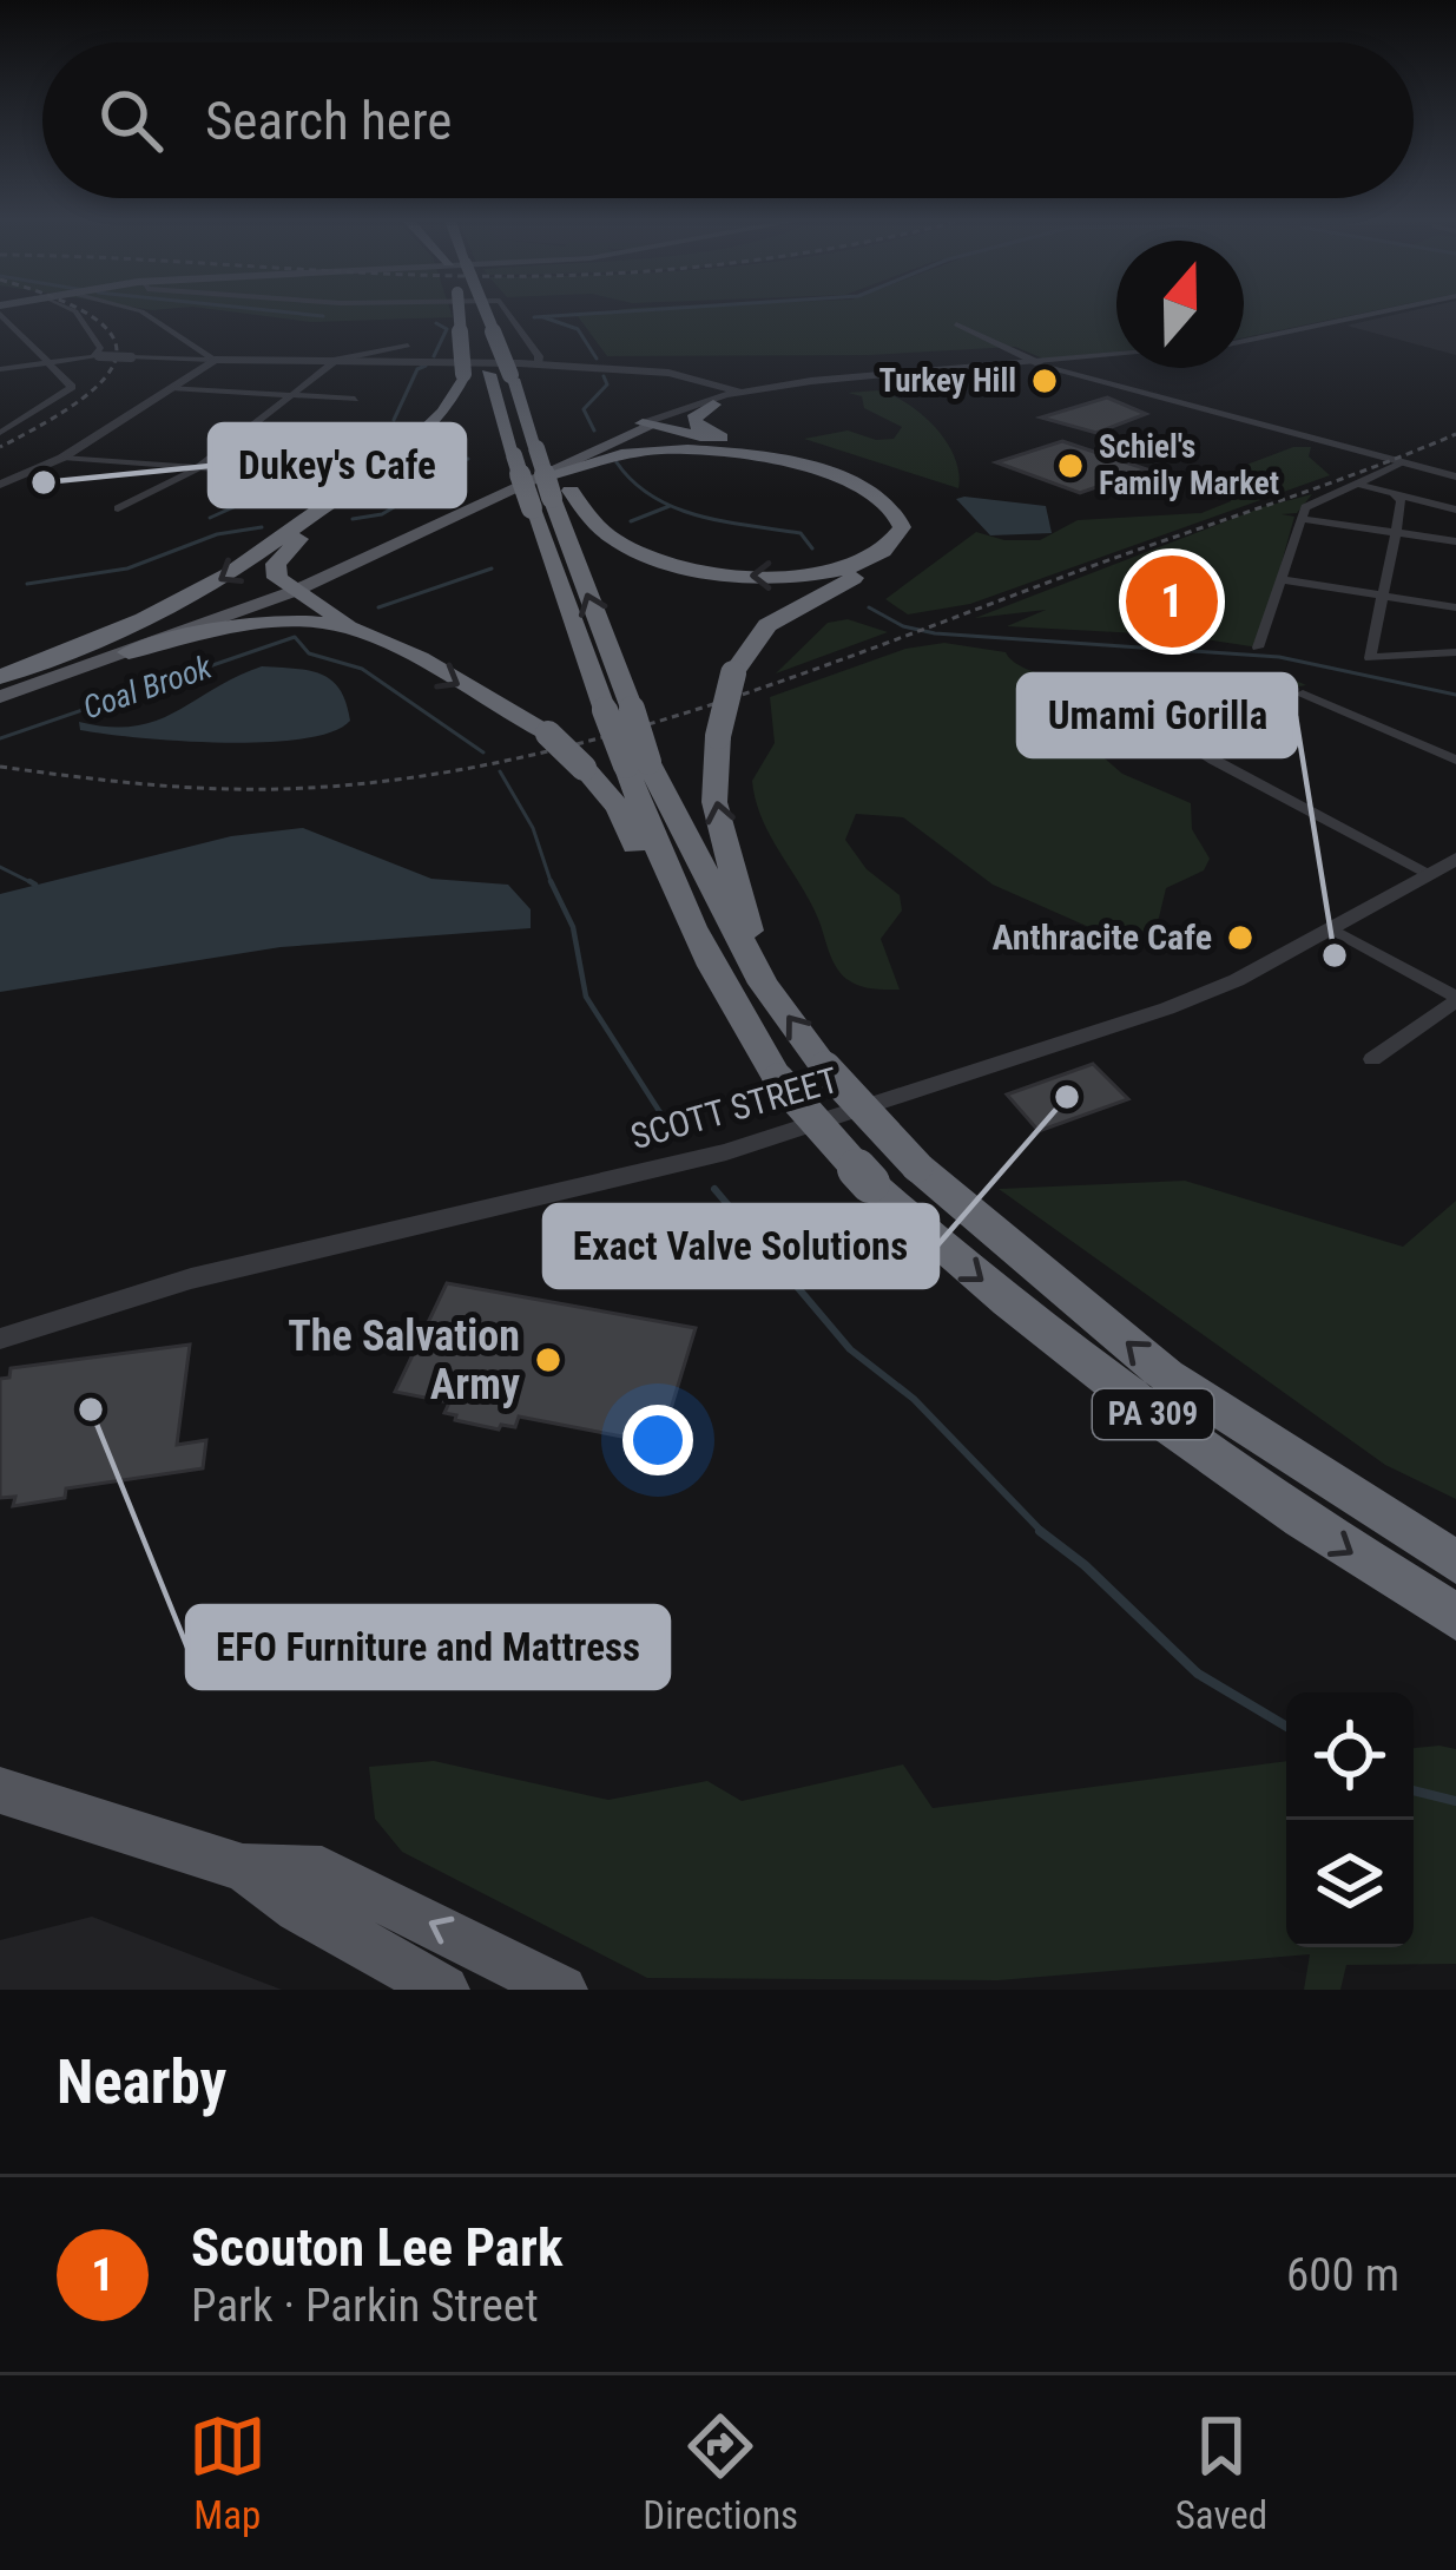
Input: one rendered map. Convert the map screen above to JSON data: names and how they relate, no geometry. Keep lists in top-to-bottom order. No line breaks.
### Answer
{"streets":{"highway":["PA 309"],"street":["SCOTT STREET"]},"water":["Coal Brook"],"places":["Turkey Hill","Schiel's Family Market","Dukey's Cafe","Anthracite Cafe","Umami Gorilla","Exact Valve Solutions","The Salvation Army","EFO Furniture and Mattress"],"north":"top","page":{"search":"Search here","pins":"1","heading":"Nearby","list":[{"mark":"1","name":"Scouton Lee Park","note":"Park · Parkin Street","value":"600 m"}],"nav":["Map","Directions","Saved"]}}
